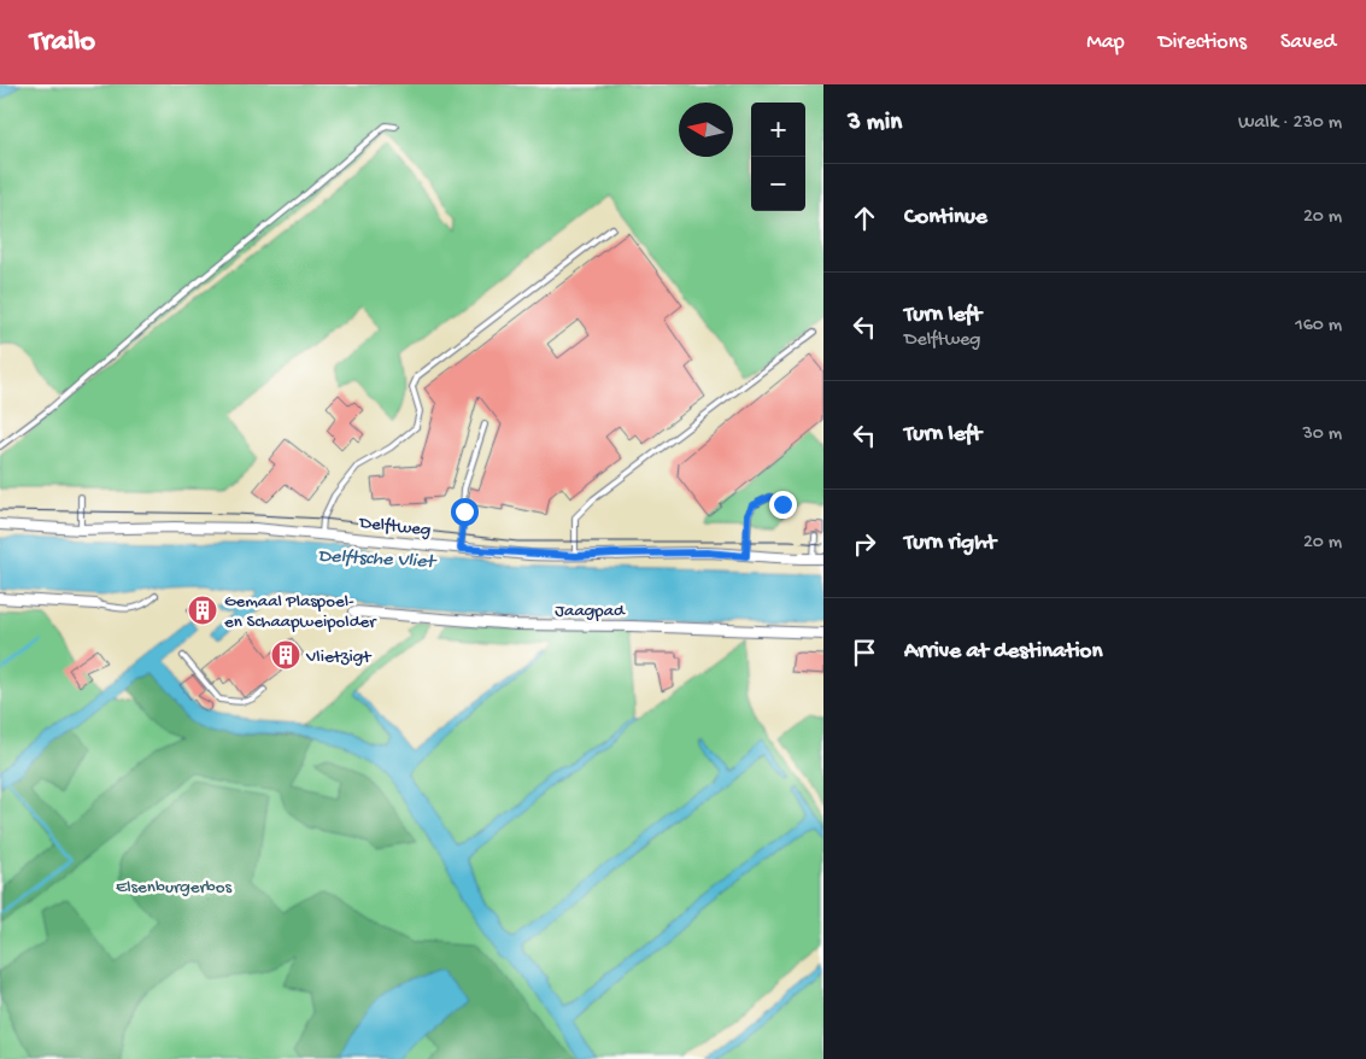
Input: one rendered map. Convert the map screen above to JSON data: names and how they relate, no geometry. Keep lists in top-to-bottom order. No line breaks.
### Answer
{"streets":{"street":["Delftweg","Jaagpad"]},"water":["Delftsche Vliet"],"parks":["Elsenburgerbos"],"places":{"building":["Gemaal Plaspoel- en Schaapweipolder","Vlietzigt"]},"north":"left","page":{"header":"Trailo","nav":["Map","Directions","Saved"],"heading":["3 min","Walk · 230 m"],"map_buttons":["+","−"],"list":[["Continue","20 m"],["Turn left","Delftweg","160 m"],["Turn left","30 m"],["Turn right","20 m"],"Arrive at destination"]}}
